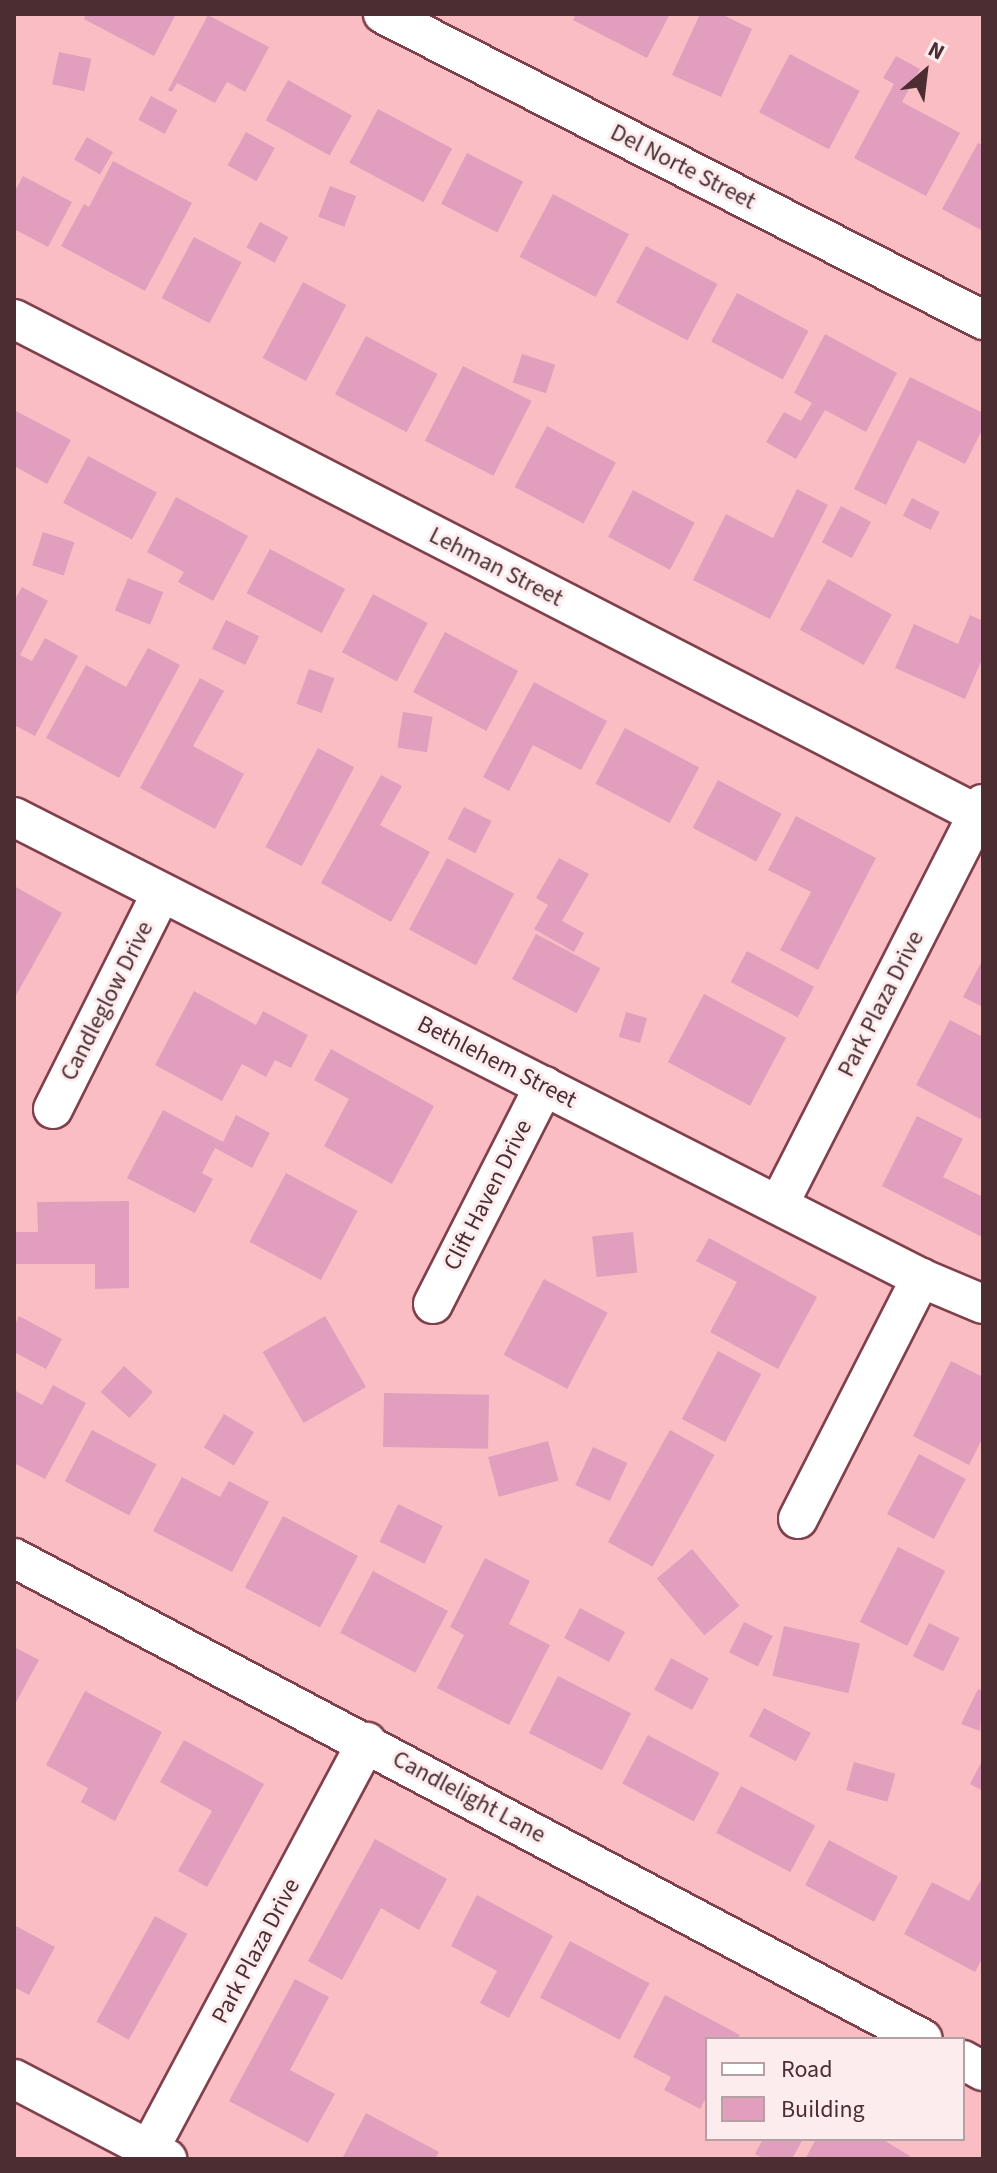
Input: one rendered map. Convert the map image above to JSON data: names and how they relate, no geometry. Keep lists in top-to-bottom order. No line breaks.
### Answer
{"streets":{"street":["Del Norte Street","Lehman Street","Candleglow Drive","Park Plaza Drive","Bethlehem Street","Clift Haven Drive","Candlelight Lane"]},"crossings":[["Lehman Street","Park Plaza Drive"],["Candleglow Drive","Bethlehem Street"],["Park Plaza Drive","Bethlehem Street"],["Park Plaza Drive","Candlelight Lane"],["Bethlehem Street","Clift Haven Drive"]],"legend":["Road","Building"],"north":"top right"}
